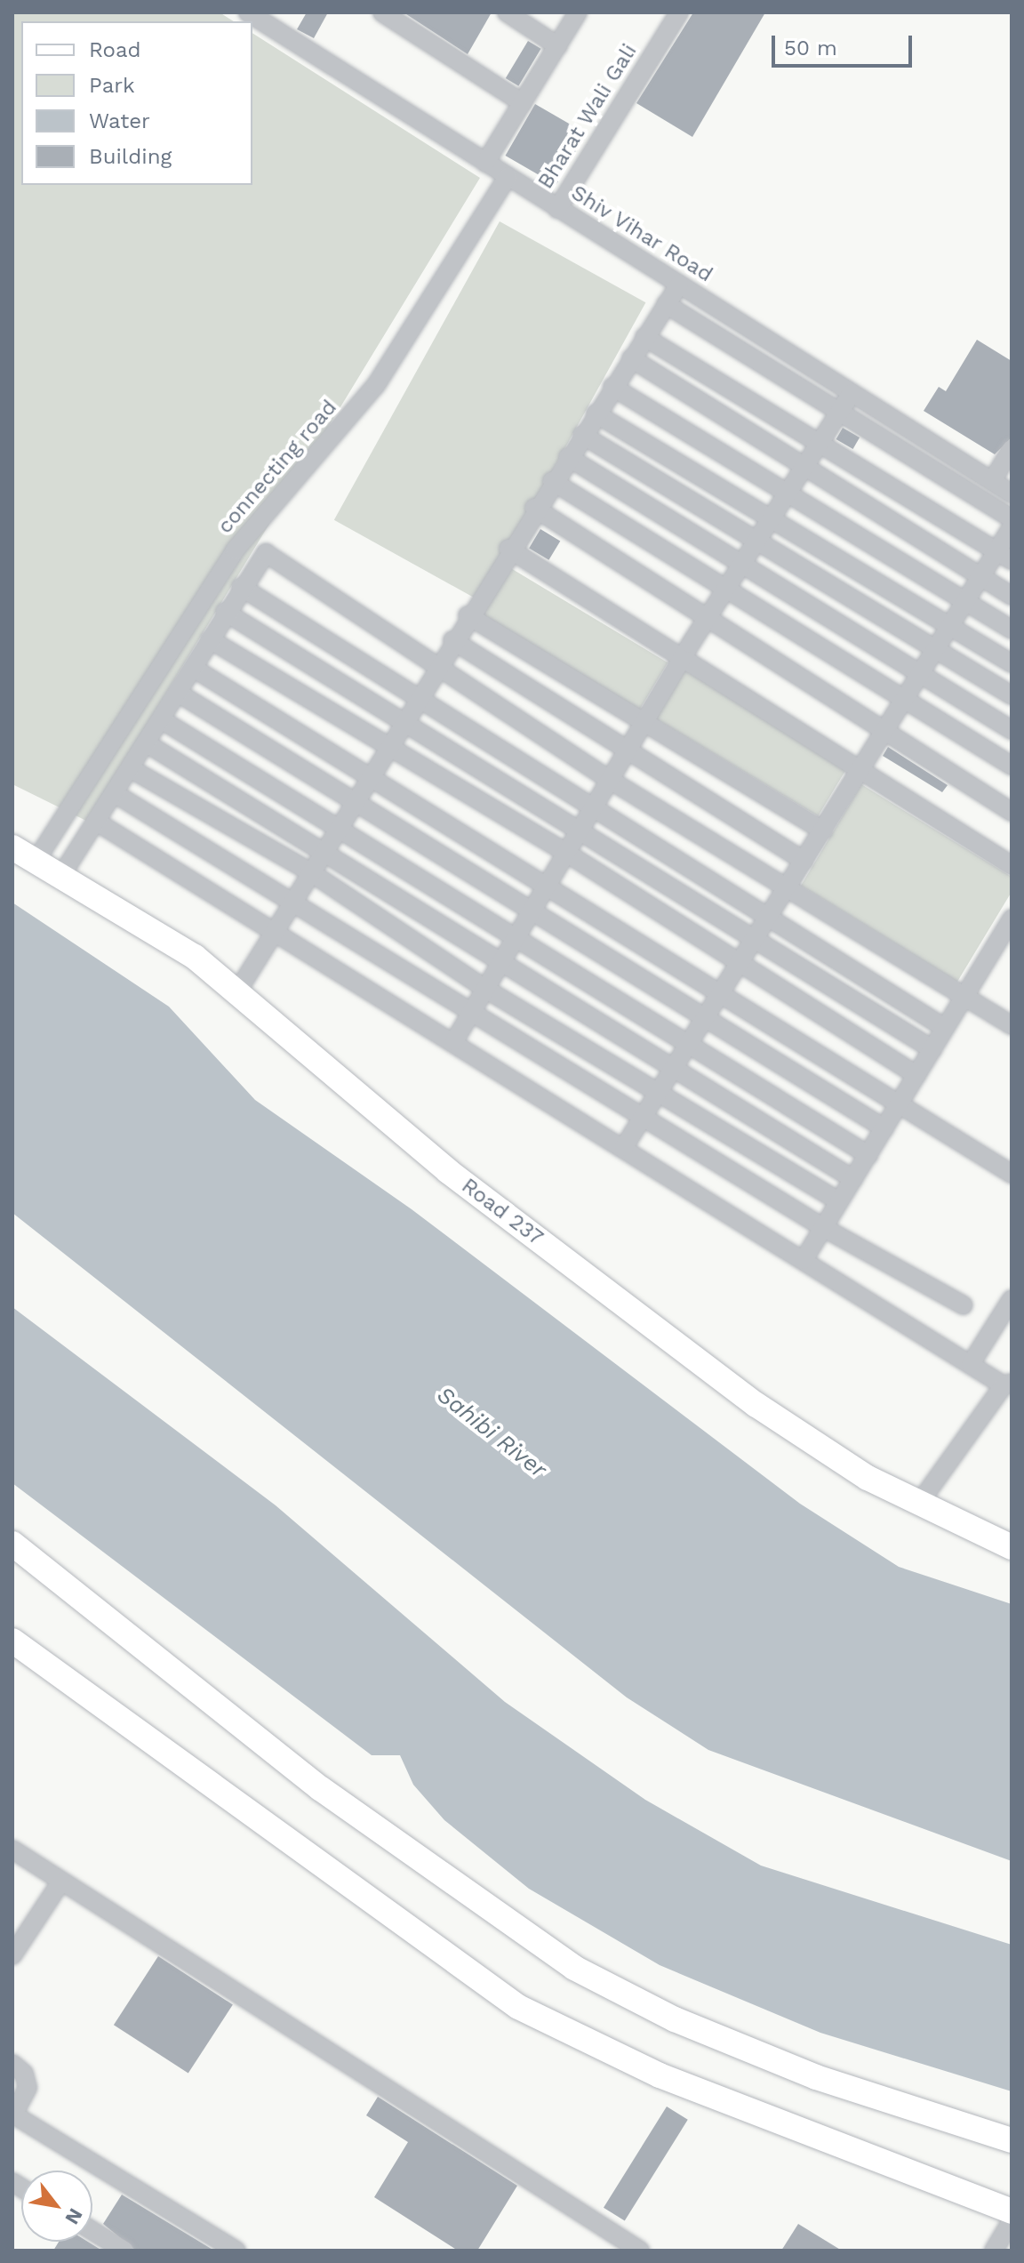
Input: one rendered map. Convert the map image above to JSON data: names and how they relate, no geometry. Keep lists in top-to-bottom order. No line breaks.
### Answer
{"streets":{"street":["Bharat Wali Gali","Shiv Vihar Road","connecting road","Road 237"]},"crossings":[["Bharat Wali Gali","Shiv Vihar Road"],["Shiv Vihar Road","connecting road"],["connecting road","Road 237"]],"water":["Sahibi River"],"legend":["Road","Park","Water","Building"],"scale_bar":"50 m","north":"bottom right"}
